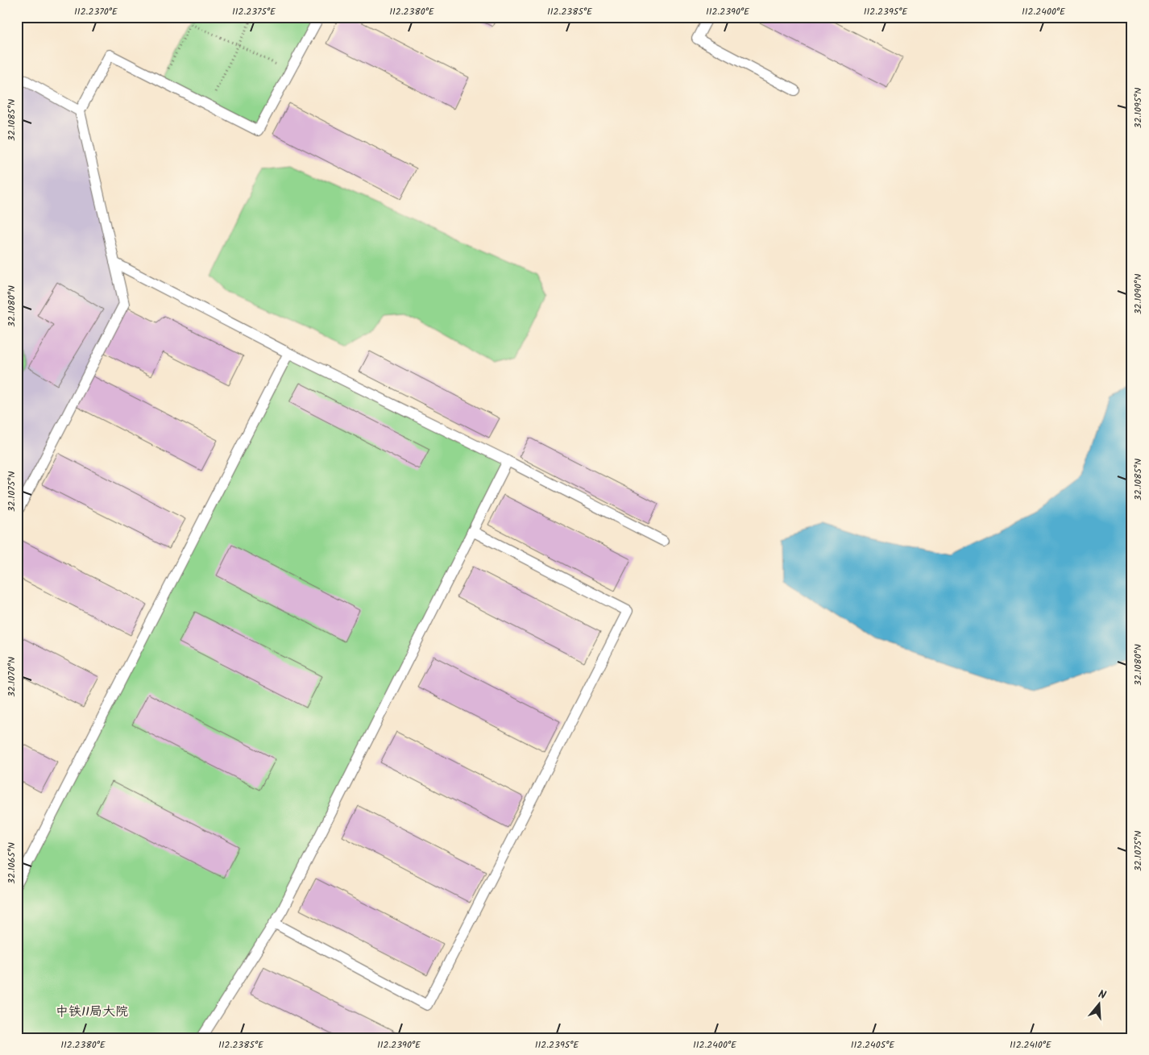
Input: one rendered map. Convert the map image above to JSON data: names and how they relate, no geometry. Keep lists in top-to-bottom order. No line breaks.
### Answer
{"districts":["中铁11局大院"],"north":"top","coordinates":["112.2370°E","112.2375°E","112.2380°E","112.2385°E","112.2390°E","112.2395°E","112.2400°E","32.1095°N","32.1085°N","32.1090°N","32.1080°N","32.1075°N","32.1070°N","32.1065°N","112.2405°E","112.2410°E"]}
